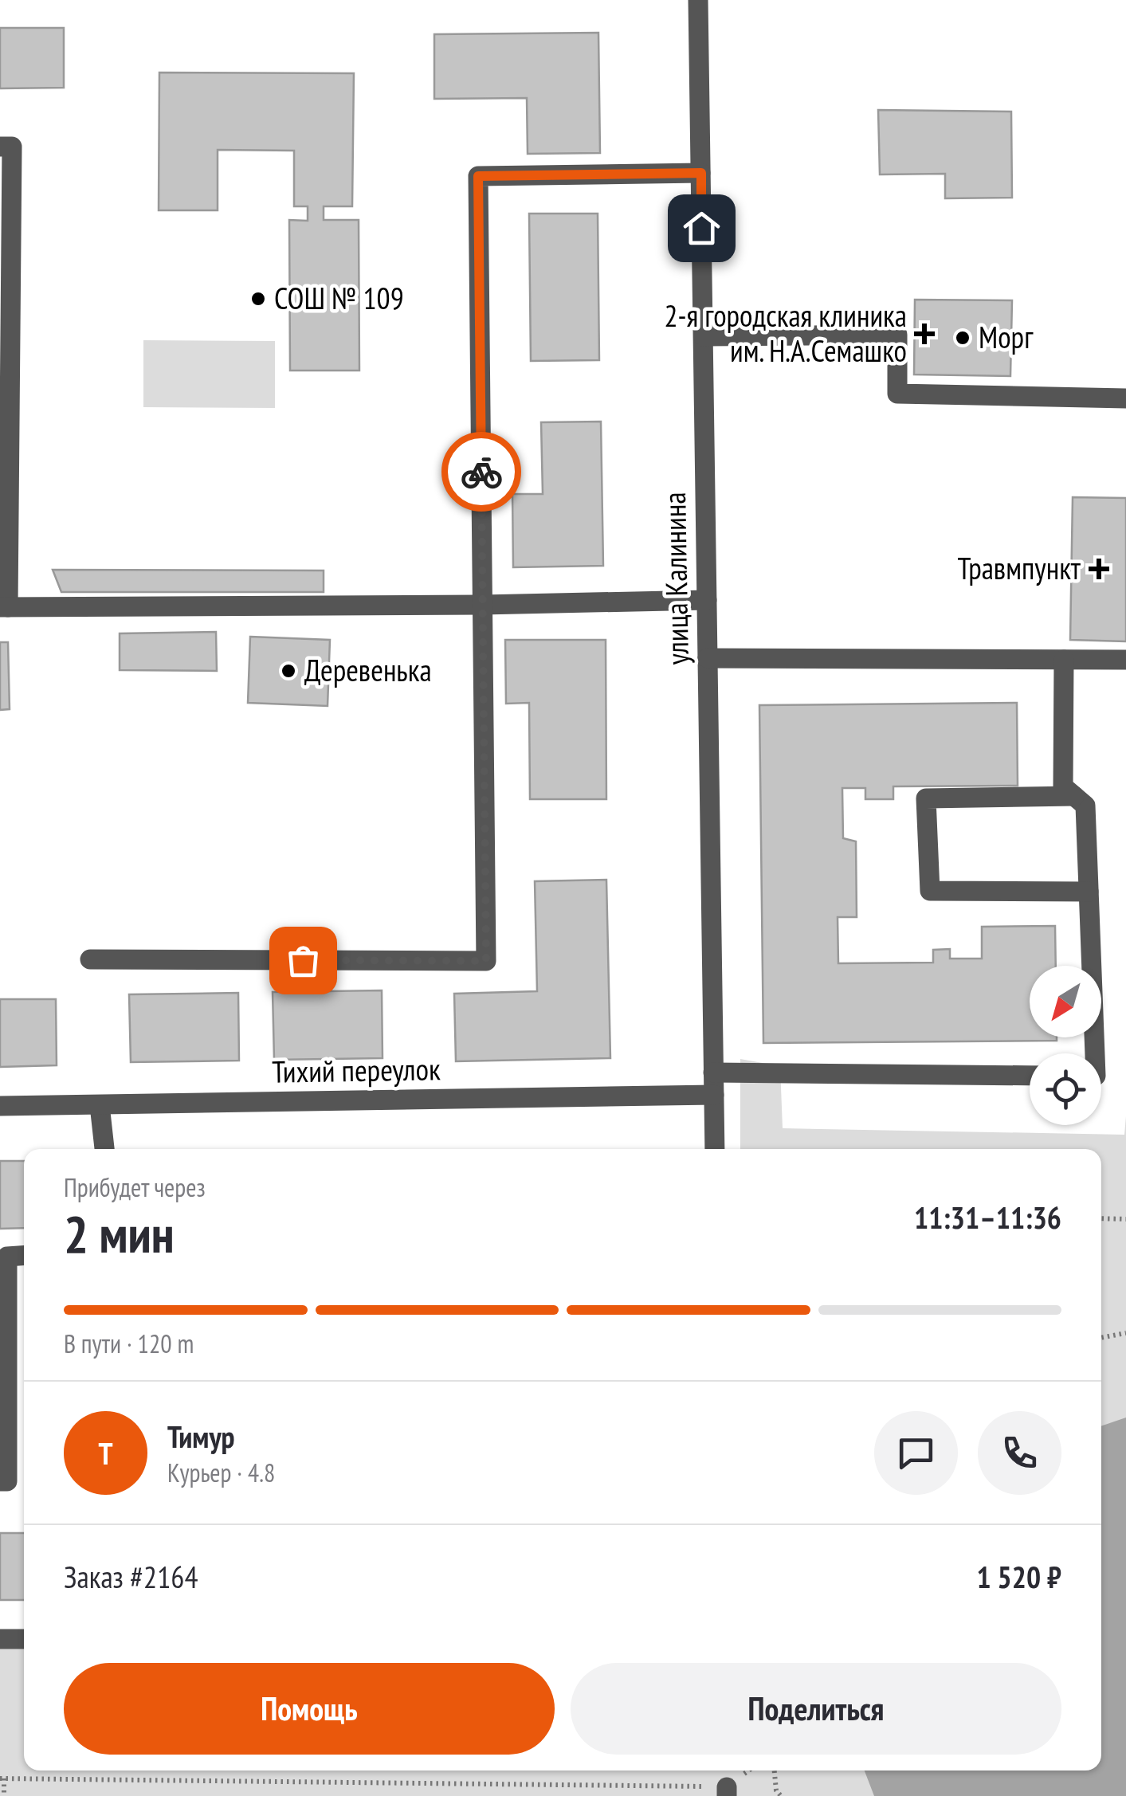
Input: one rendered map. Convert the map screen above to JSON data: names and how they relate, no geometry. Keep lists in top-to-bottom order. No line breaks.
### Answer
{"streets":{"street":["улица Калинина","Тихий переулок"]},"crossings":[["улица Калинина","Тихий переулок"]],"places":{"other":["СОШ № 109","Морг","Деревенька"],"health":["2-я городская клиника им. Н.А.Семашко","Травмпункт"]},"north":"bottom left","page":{"heading":["2 мин","Прибудет через","11:31–11:36"],"panel":["Тимур","Курьер · 4.8","Заказ #2164","1 520 ₽"],"bar":"В пути · 120 m","round":"Т","buttons":["Помощь","Поделиться"]}}
